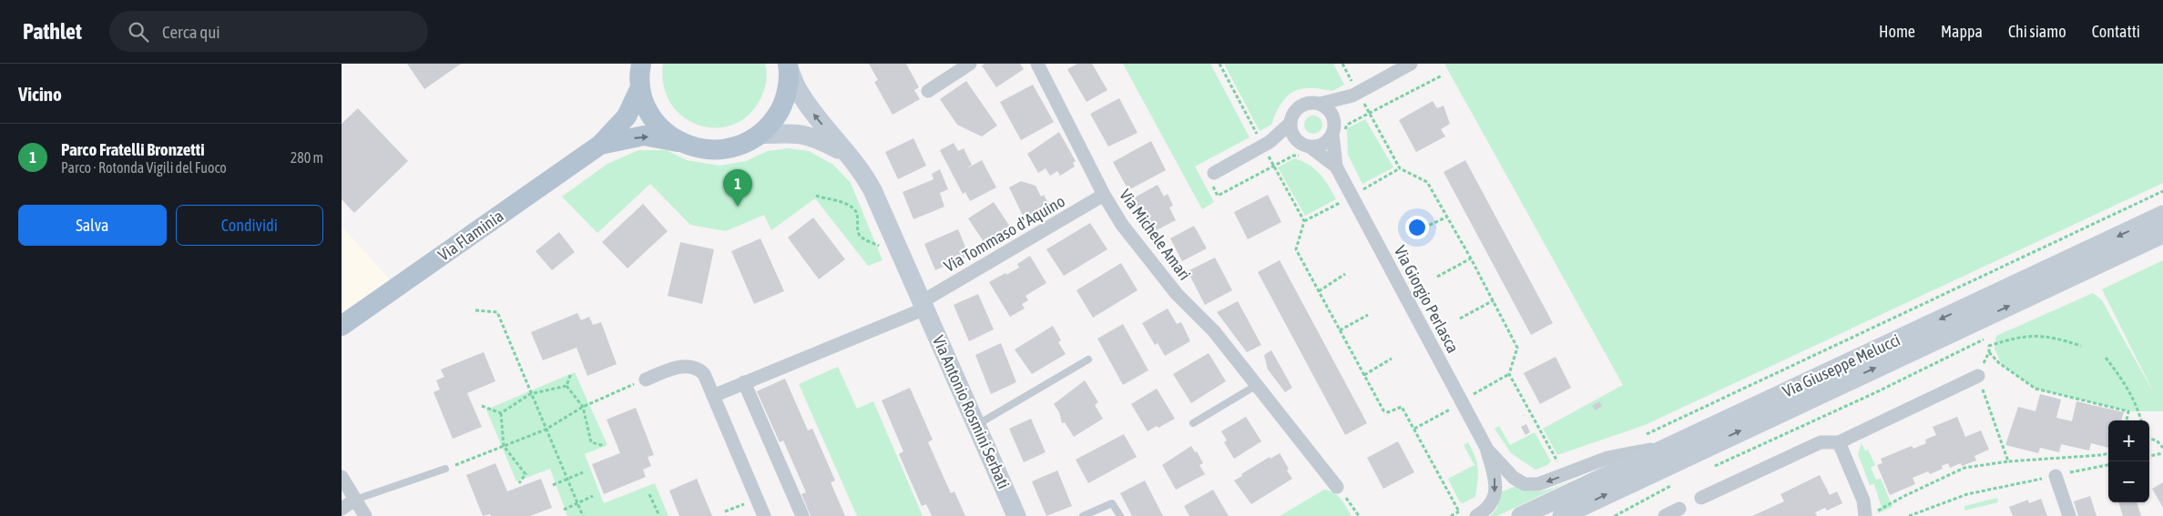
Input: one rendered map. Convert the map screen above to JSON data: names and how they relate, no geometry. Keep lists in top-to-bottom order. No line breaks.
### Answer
{"streets":{"main road":["Via Flaminia","Via Giuseppe Melucci","Via Antonio Rosmini Serbati"],"street":["Via Tommaso d'Aquino","Via Michele Amari","Via Giorgio Perlasca"]},"crossings":[["Via Tommaso d'Aquino","Via Michele Amari"],["Via Tommaso d'Aquino","Via Antonio Rosmini Serbati"],["Via Flaminia","Via Antonio Rosmini Serbati"],["Via Giorgio Perlasca","Via Giuseppe Melucci"]],"page":{"header":"Pathlet","search":"Cerca qui","nav":["Home","Mappa","Chi siamo","Contatti"],"heading":"Vicino","list":[{"mark":"1","name":"Parco Fratelli Bronzetti","note":"Parco · Rotonda Vigili del Fuoco","value":"280 m"}],"pins":"1","buttons":["Salva","Condividi"],"map_buttons":["+","−"]}}
